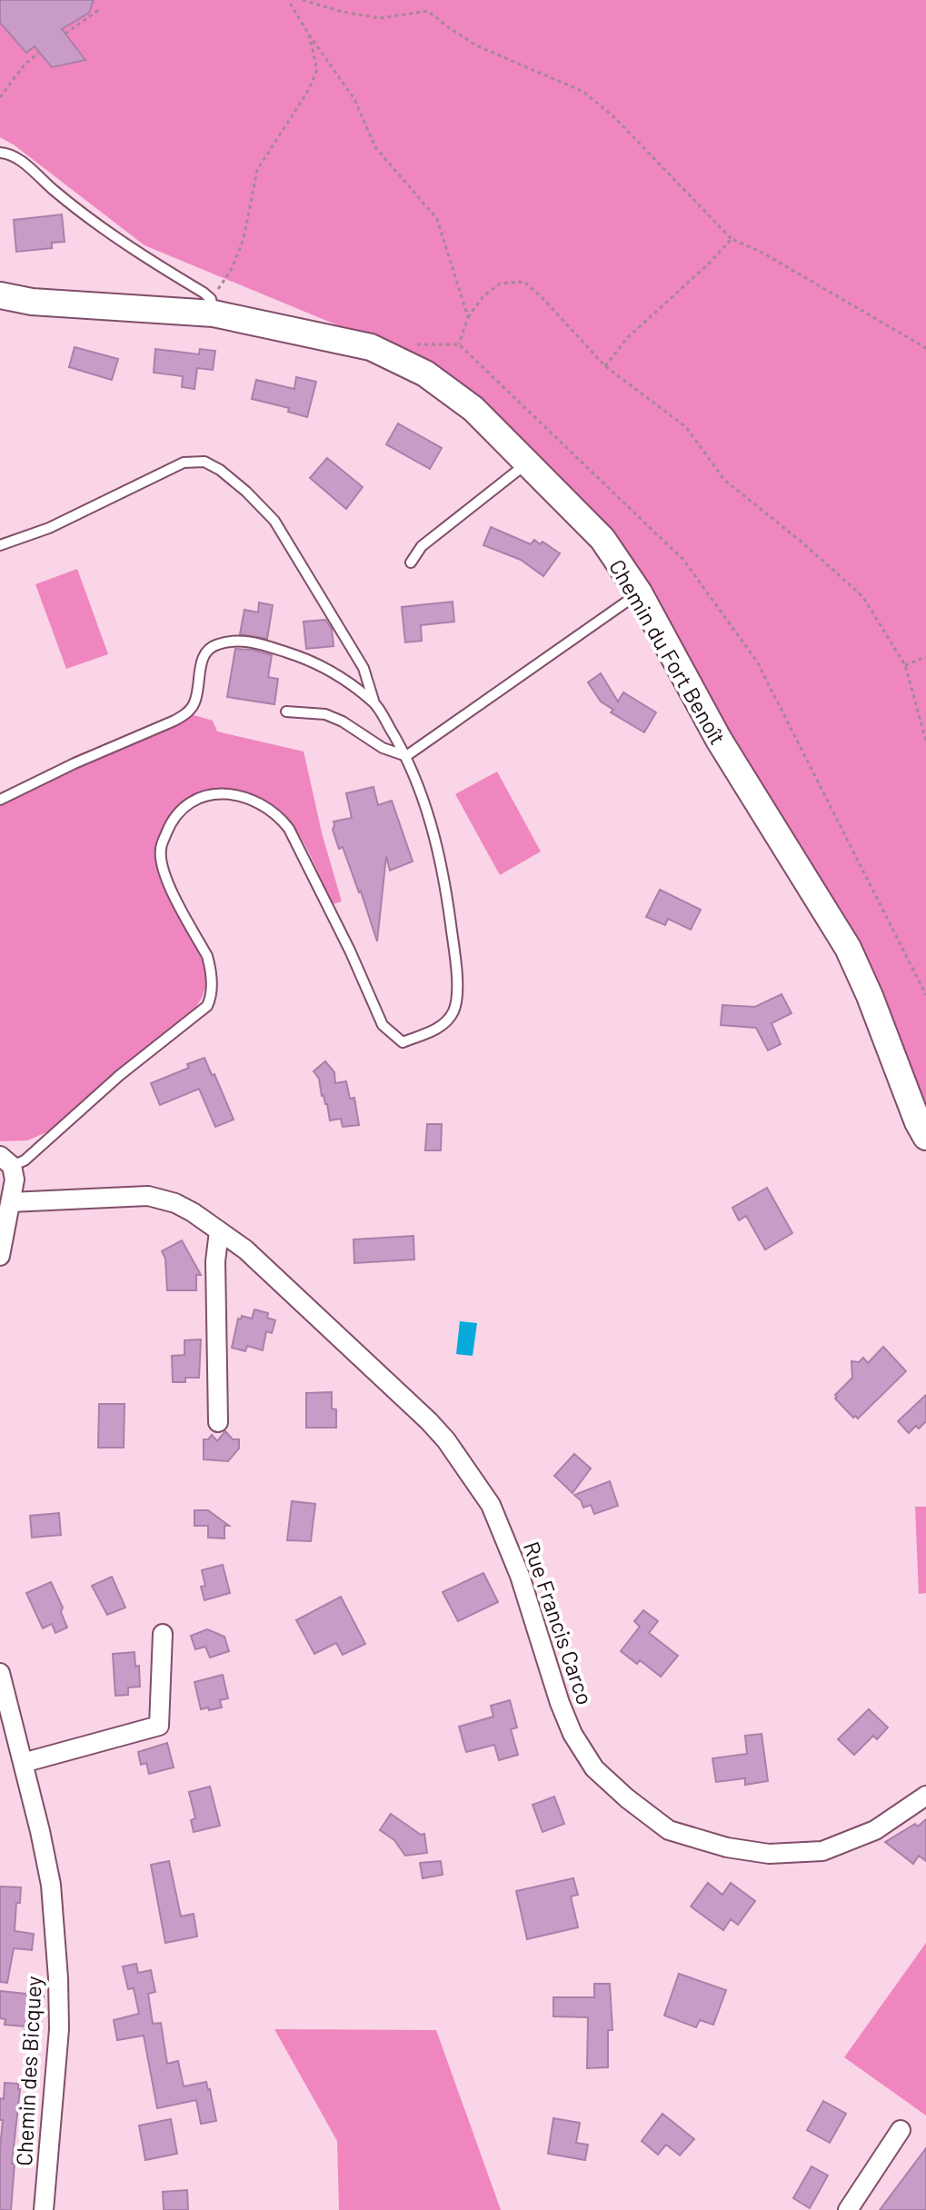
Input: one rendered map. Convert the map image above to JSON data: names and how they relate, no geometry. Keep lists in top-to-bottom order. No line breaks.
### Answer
{"streets":{"street":["Chemin du Fort Benoît","Rue Francis Carco","Chemin des Bicquey"]}}
